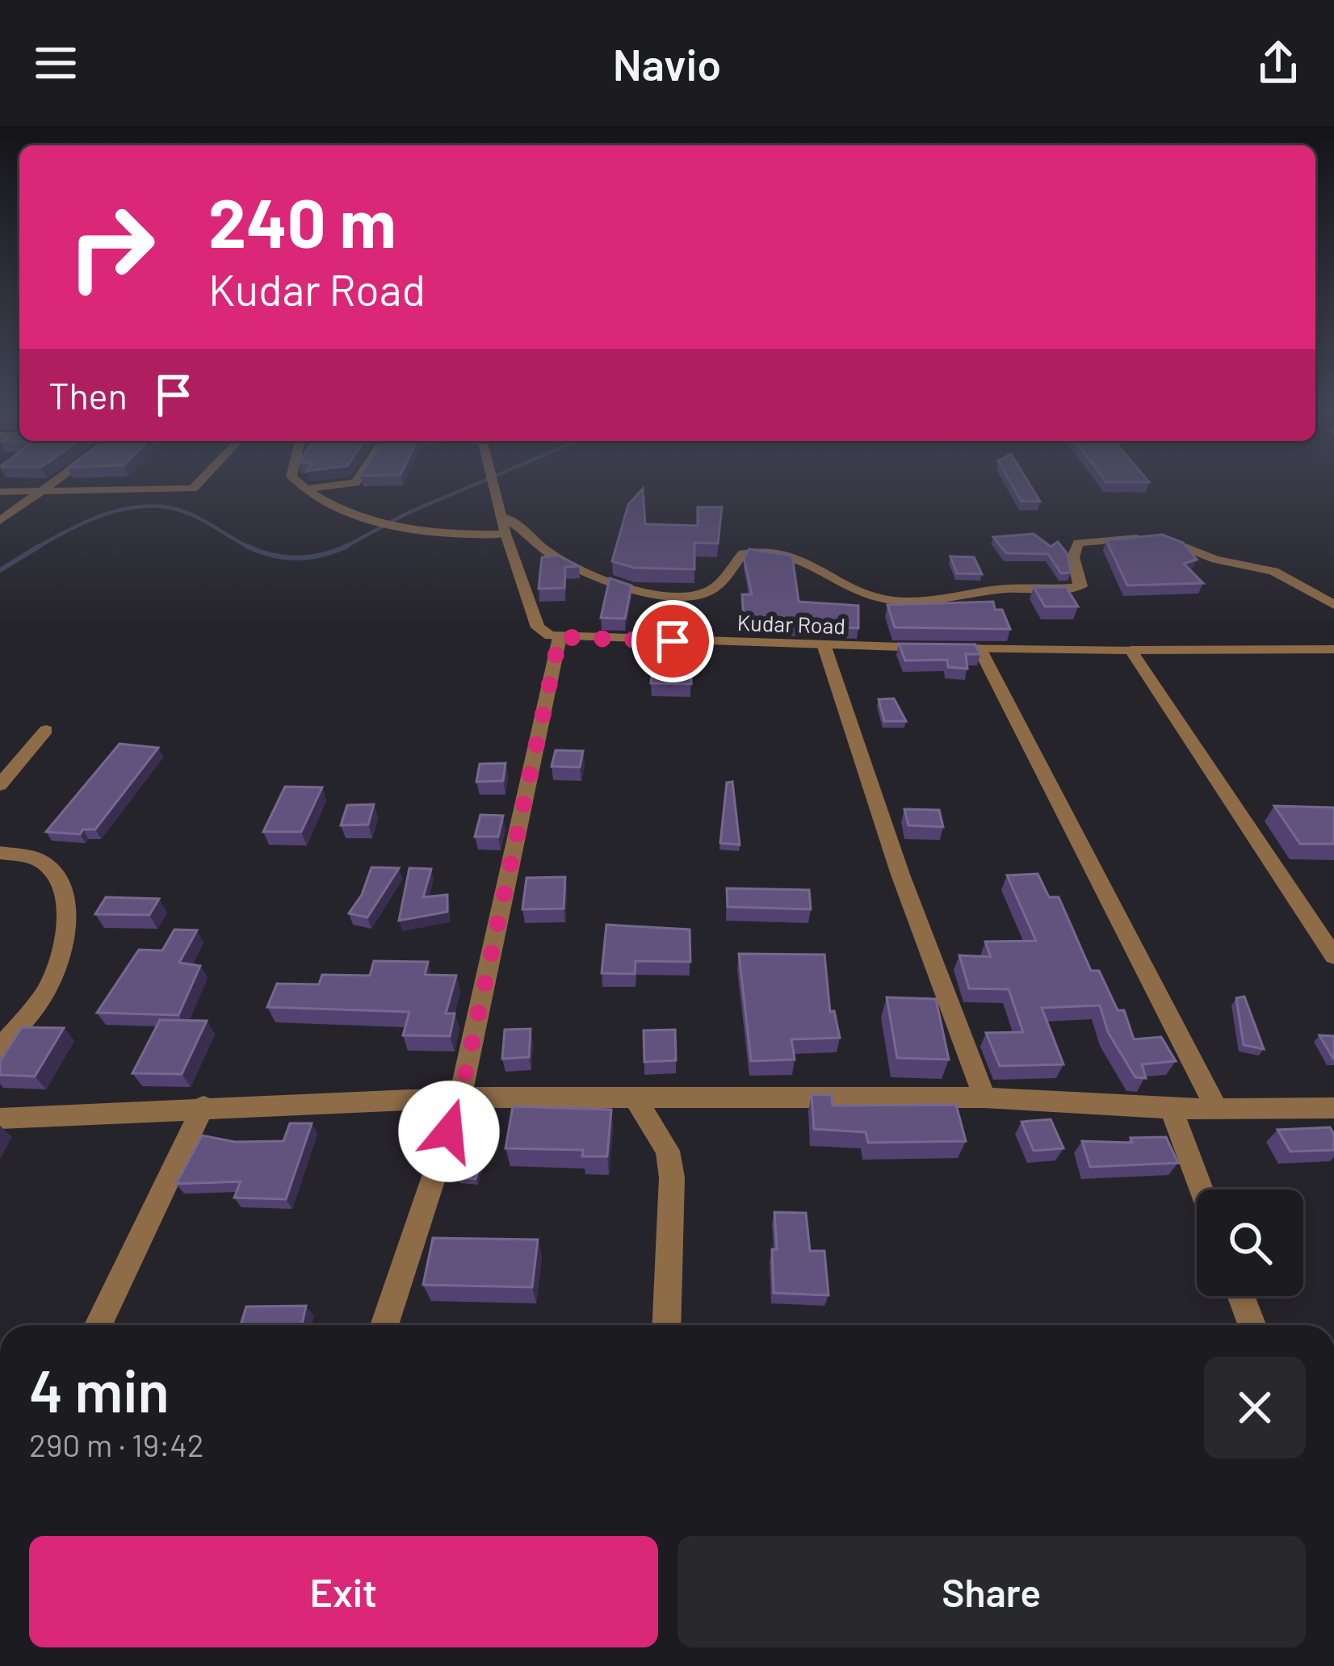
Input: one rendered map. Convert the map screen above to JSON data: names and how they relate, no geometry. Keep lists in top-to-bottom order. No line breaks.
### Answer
{"streets":{"street":["Kudar Road"]},"page":{"header":"Navio","turn":["240 m","Kudar Road"],"then":"Then","heading":["4 min","290 m · 19:42"],"buttons":["Exit","Share"]}}
